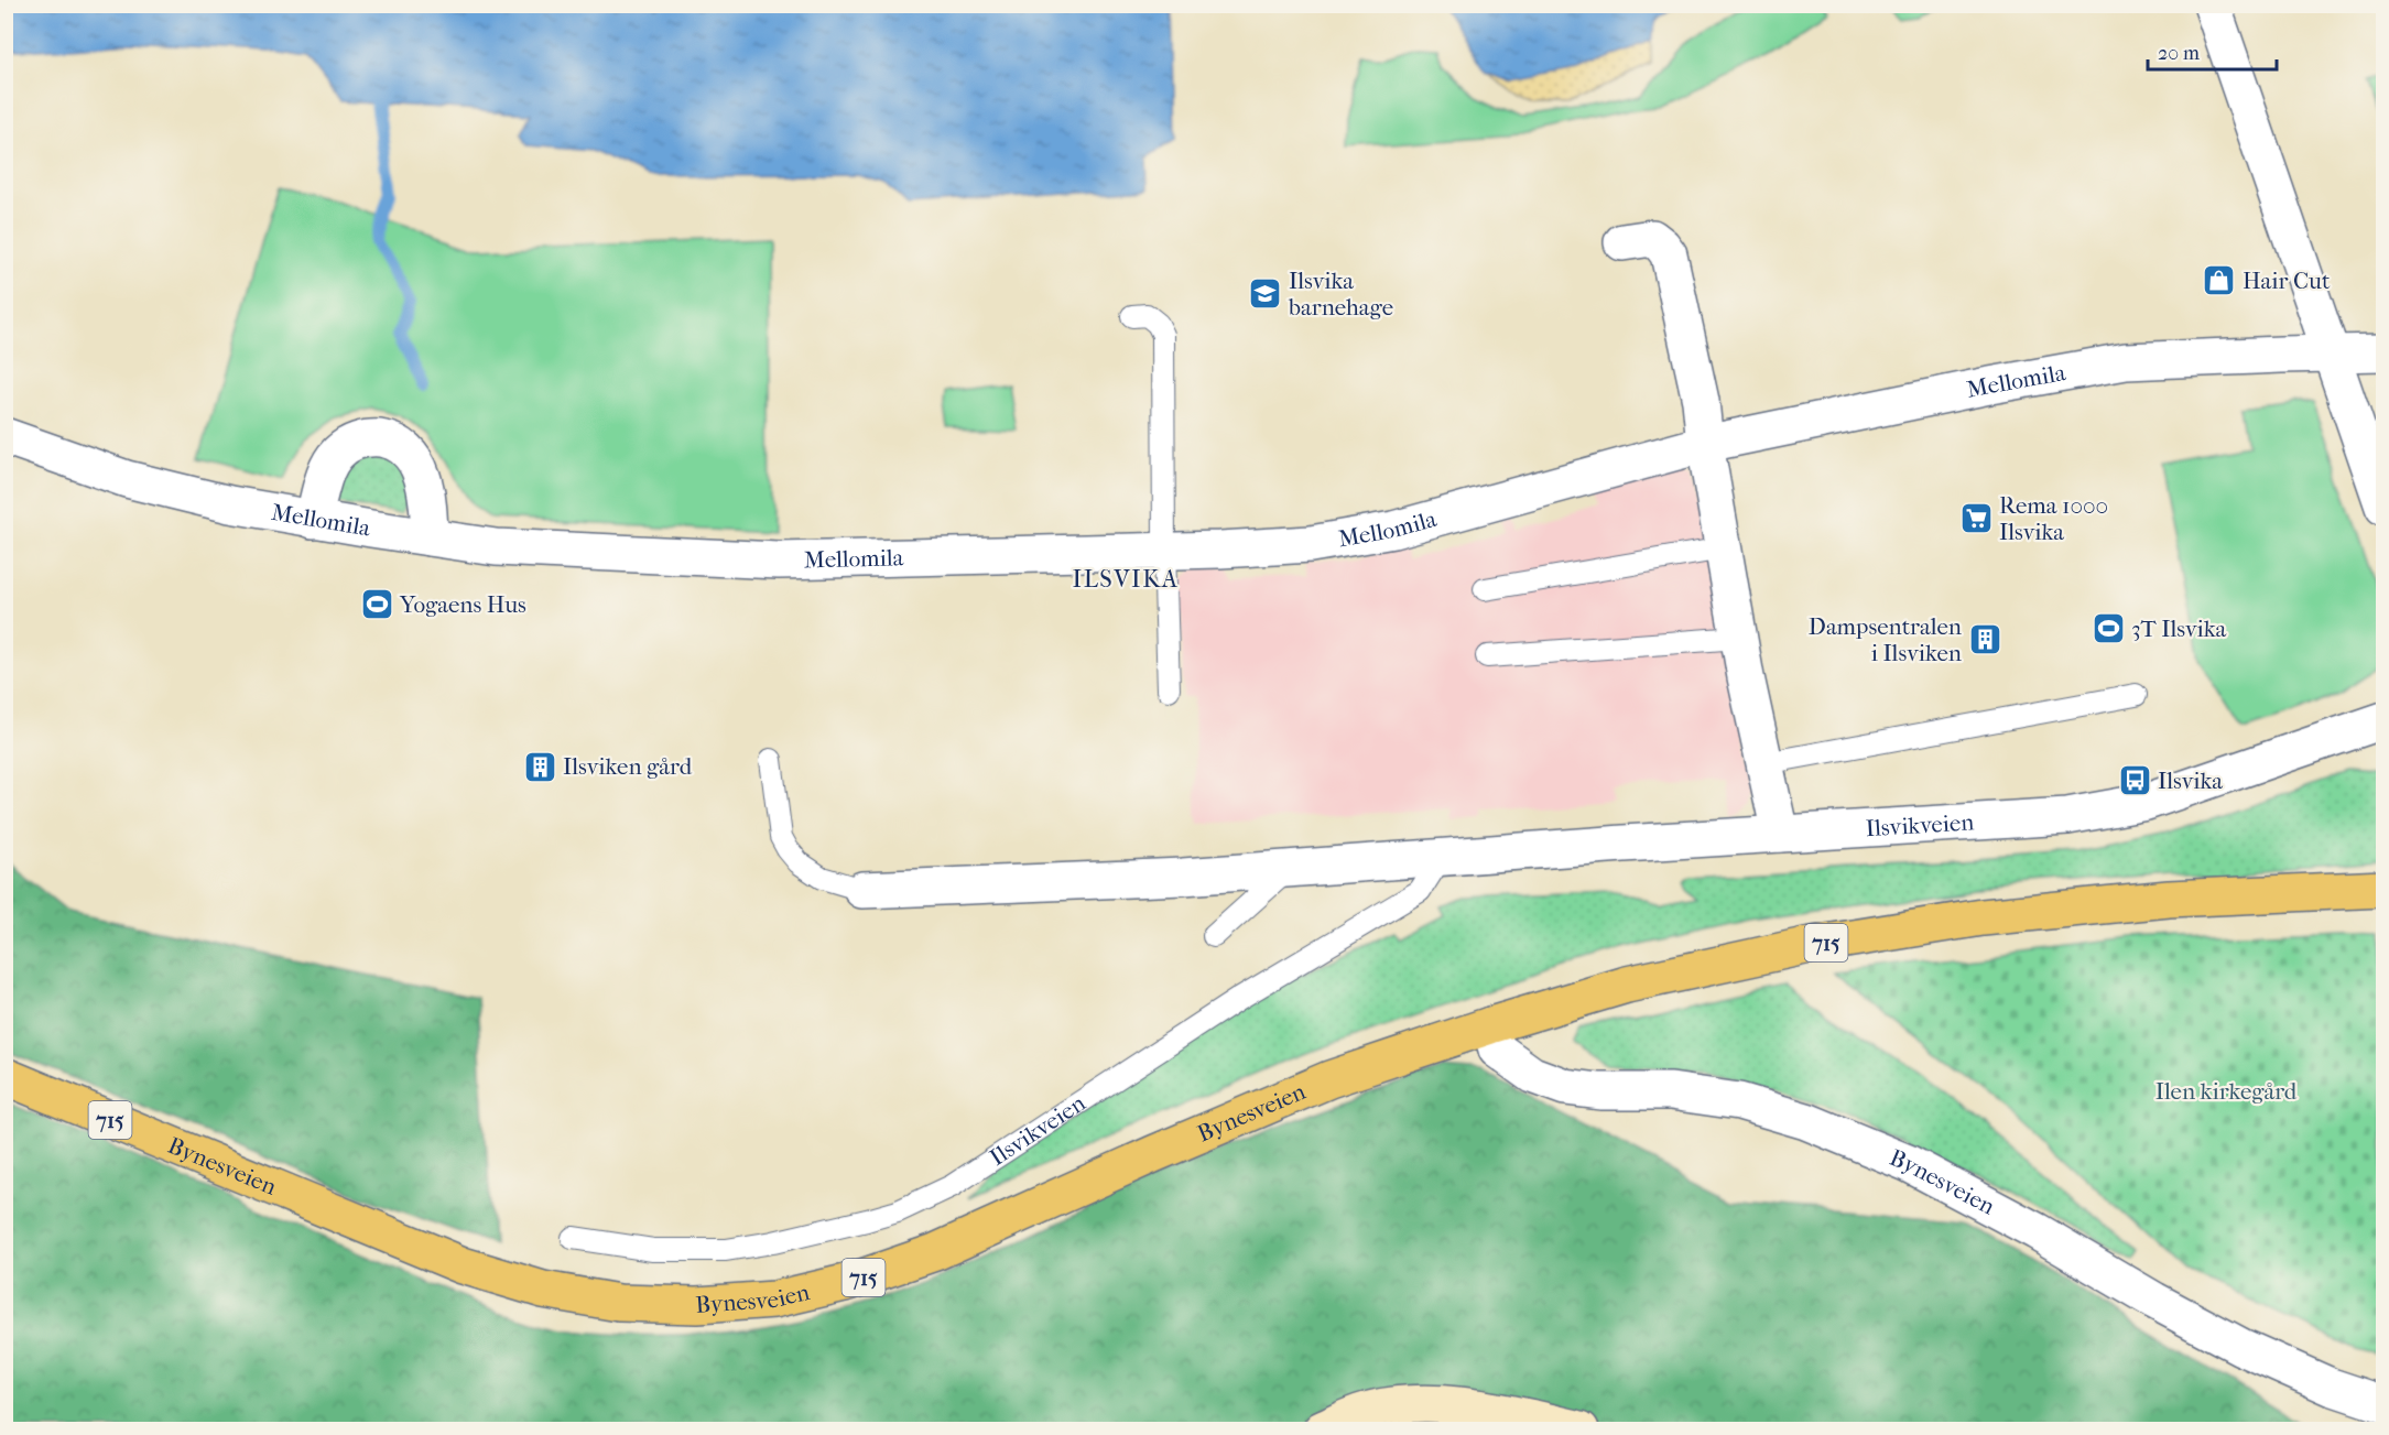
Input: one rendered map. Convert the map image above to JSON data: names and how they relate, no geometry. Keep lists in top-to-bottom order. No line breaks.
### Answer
{"streets":{"main road":["715","Bynesveien"],"street":["Mellomila","Ilsvikveien"]},"districts":["ILSVIKA"],"parks":["Ilen kirkegård"],"places":{"shop":["Hair Cut"],"school or university":["Ilsvika barnehage"],"supermarket":["Rema 1000 Ilsvika"],"sports":["Yogaens Hus","3T Ilsvika"],"building":["Dampsentralen i Ilsviken","Ilsviken gård"],"bus stop":["Ilsvika"]},"scale_bar":"20 m"}
